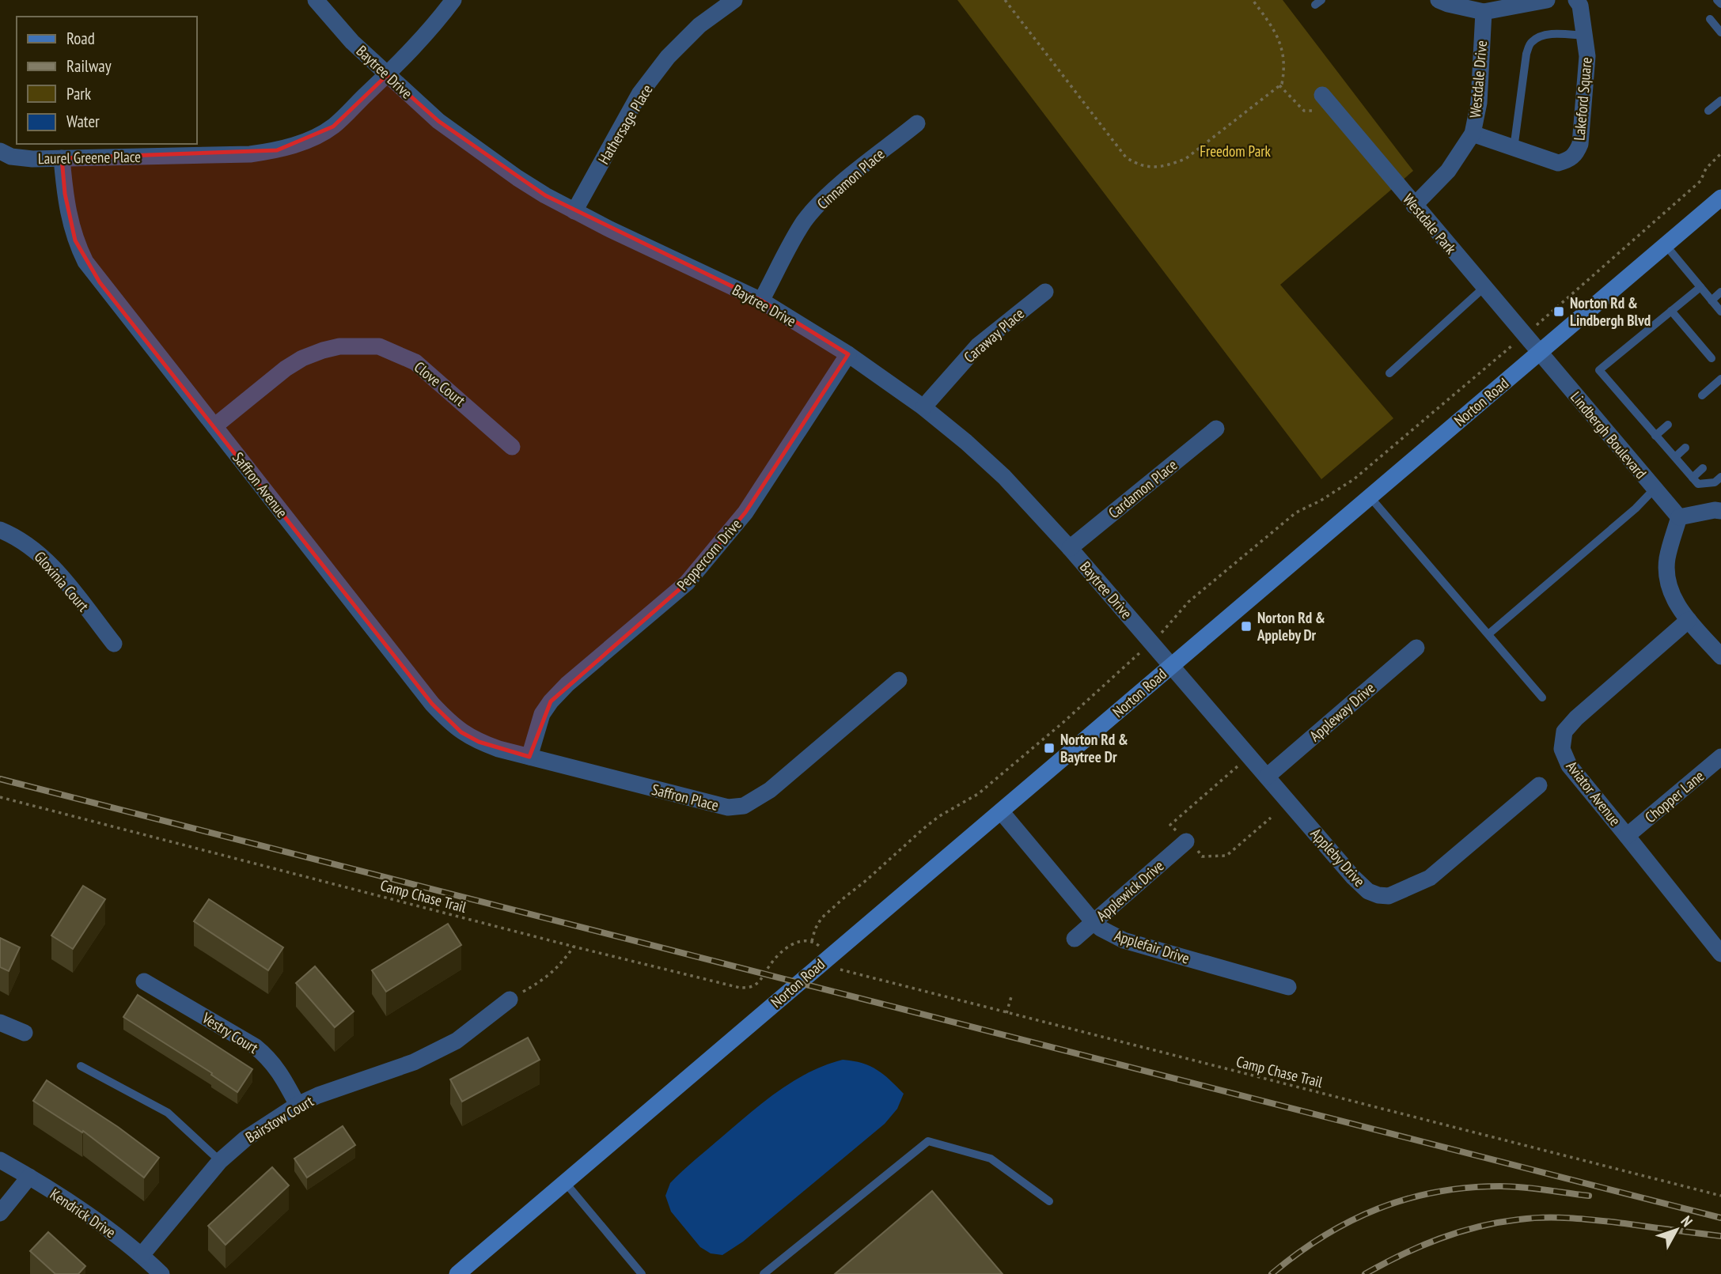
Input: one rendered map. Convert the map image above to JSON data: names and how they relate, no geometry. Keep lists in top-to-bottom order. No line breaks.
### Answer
{"streets":{"main road":["Norton Road"],"street":["Baytree Drive","Westdale Drive","Lakeford Square","Hathersage Place","Laurel Greene Place","Cinnamon Place","Westdale Park","Caraway Place","Clove Court","Lindbergh Boulevard","Saffron Avenue","Cardamon Place","Peppercorn Drive","Gloxinia Court","Appleway Drive","Aviator Avenue","Chopper Lane","Saffron Place","Appleby Drive","Applewick Drive","Applefair Drive","Vestry Court","Bairstow Court","Kendrick Drive"],"path":["Camp Chase Trail"]},"crossings":[["Baytree Drive","Hathersage Place"],["Baytree Drive","Laurel Greene Place"],["Baytree Drive","Cinnamon Place"],["Baytree Drive","Caraway Place"],["Baytree Drive","Norton Road"],["Baytree Drive","Cardamon Place"],["Baytree Drive","Peppercorn Drive"],["Baytree Drive","Appleby Drive"],["Westdale Drive","Lakeford Square"],["Westdale Drive","Westdale Park"],["Laurel Greene Place","Saffron Avenue"],["Westdale Park","Norton Road"],["Westdale Park","Lindbergh Boulevard"],["Clove Court","Saffron Avenue"],["Norton Road","Lindbergh Boulevard"],["Norton Road","Appleby Drive"],["Norton Road","Applefair Drive"],["Saffron Avenue","Peppercorn Drive"],["Saffron Avenue","Saffron Place"],["Peppercorn Drive","Saffron Place"],["Appleway Drive","Appleby Drive"],["Aviator Avenue","Chopper Lane"],["Applewick Drive","Applefair Drive"],["Vestry Court","Bairstow Court"],["Bairstow Court","Kendrick Drive"]],"parks":["Freedom Park"],"places":{"transit":["Norton Rd & Lindbergh Blvd","Norton Rd & Appleby Dr","Norton Rd & Baytree Dr"]},"legend":["Road","Railway","Park","Water"],"north":"top right"}
